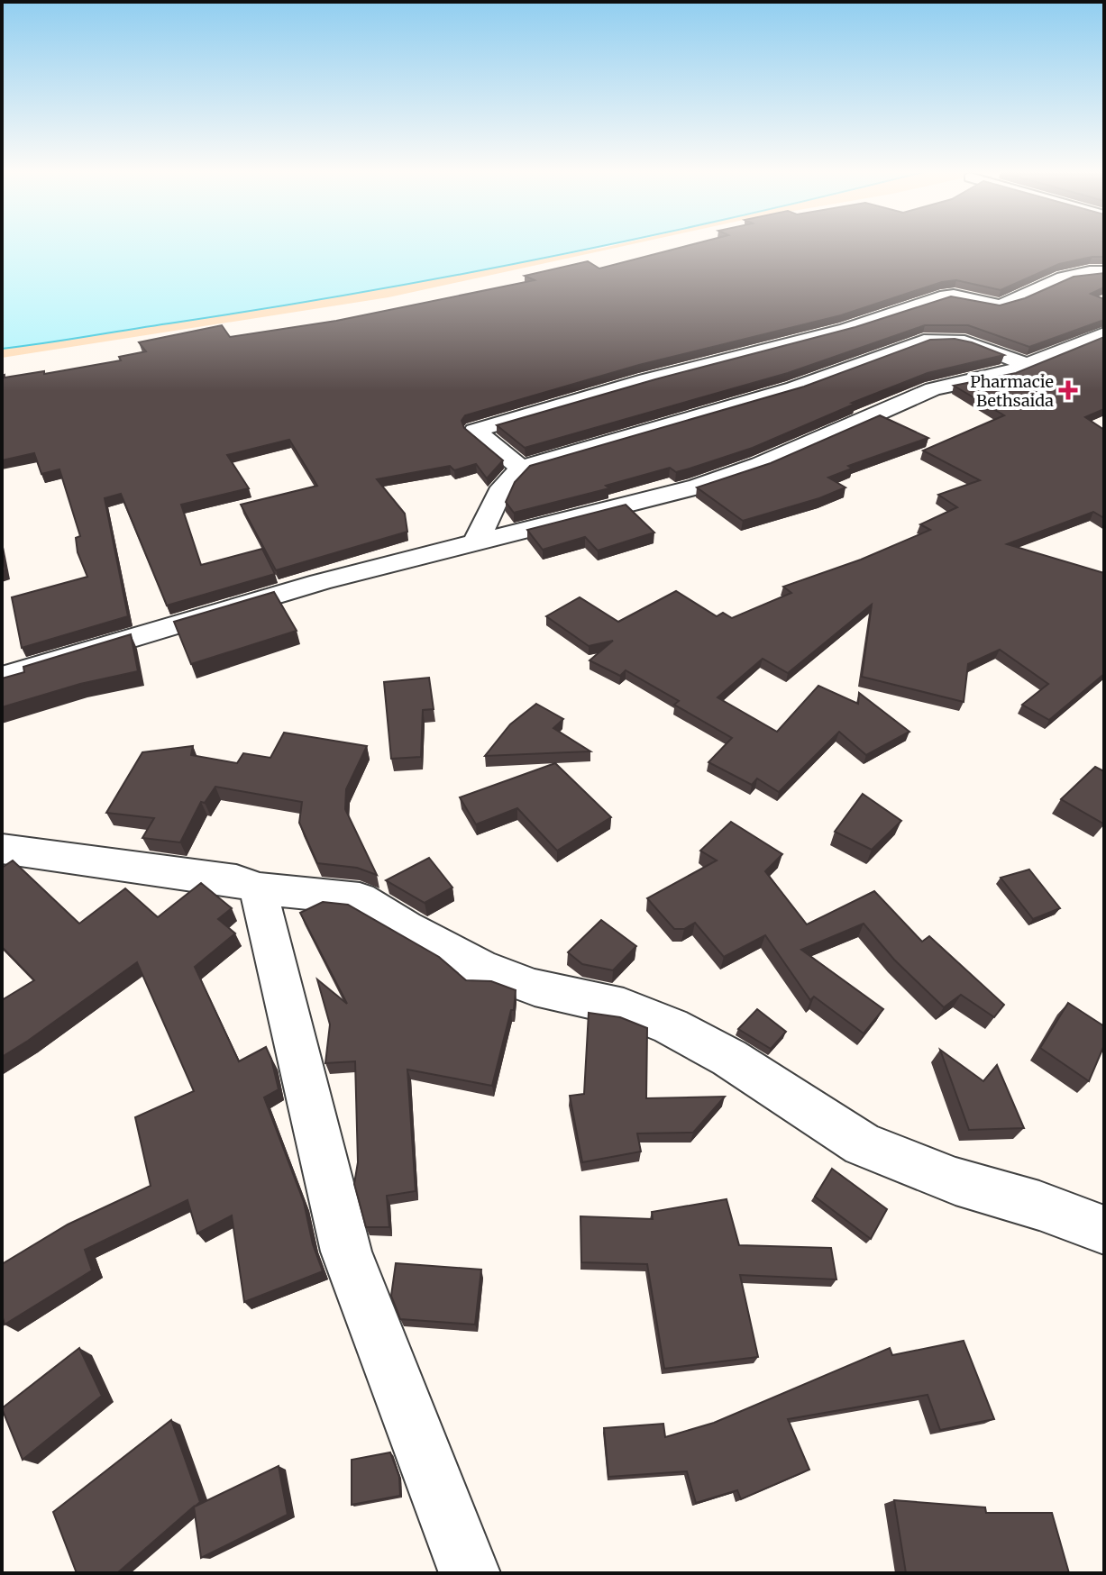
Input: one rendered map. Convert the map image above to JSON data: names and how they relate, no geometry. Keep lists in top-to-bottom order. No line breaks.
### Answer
{"places":{"health":["Pharmacie Bethsaida"]}}
